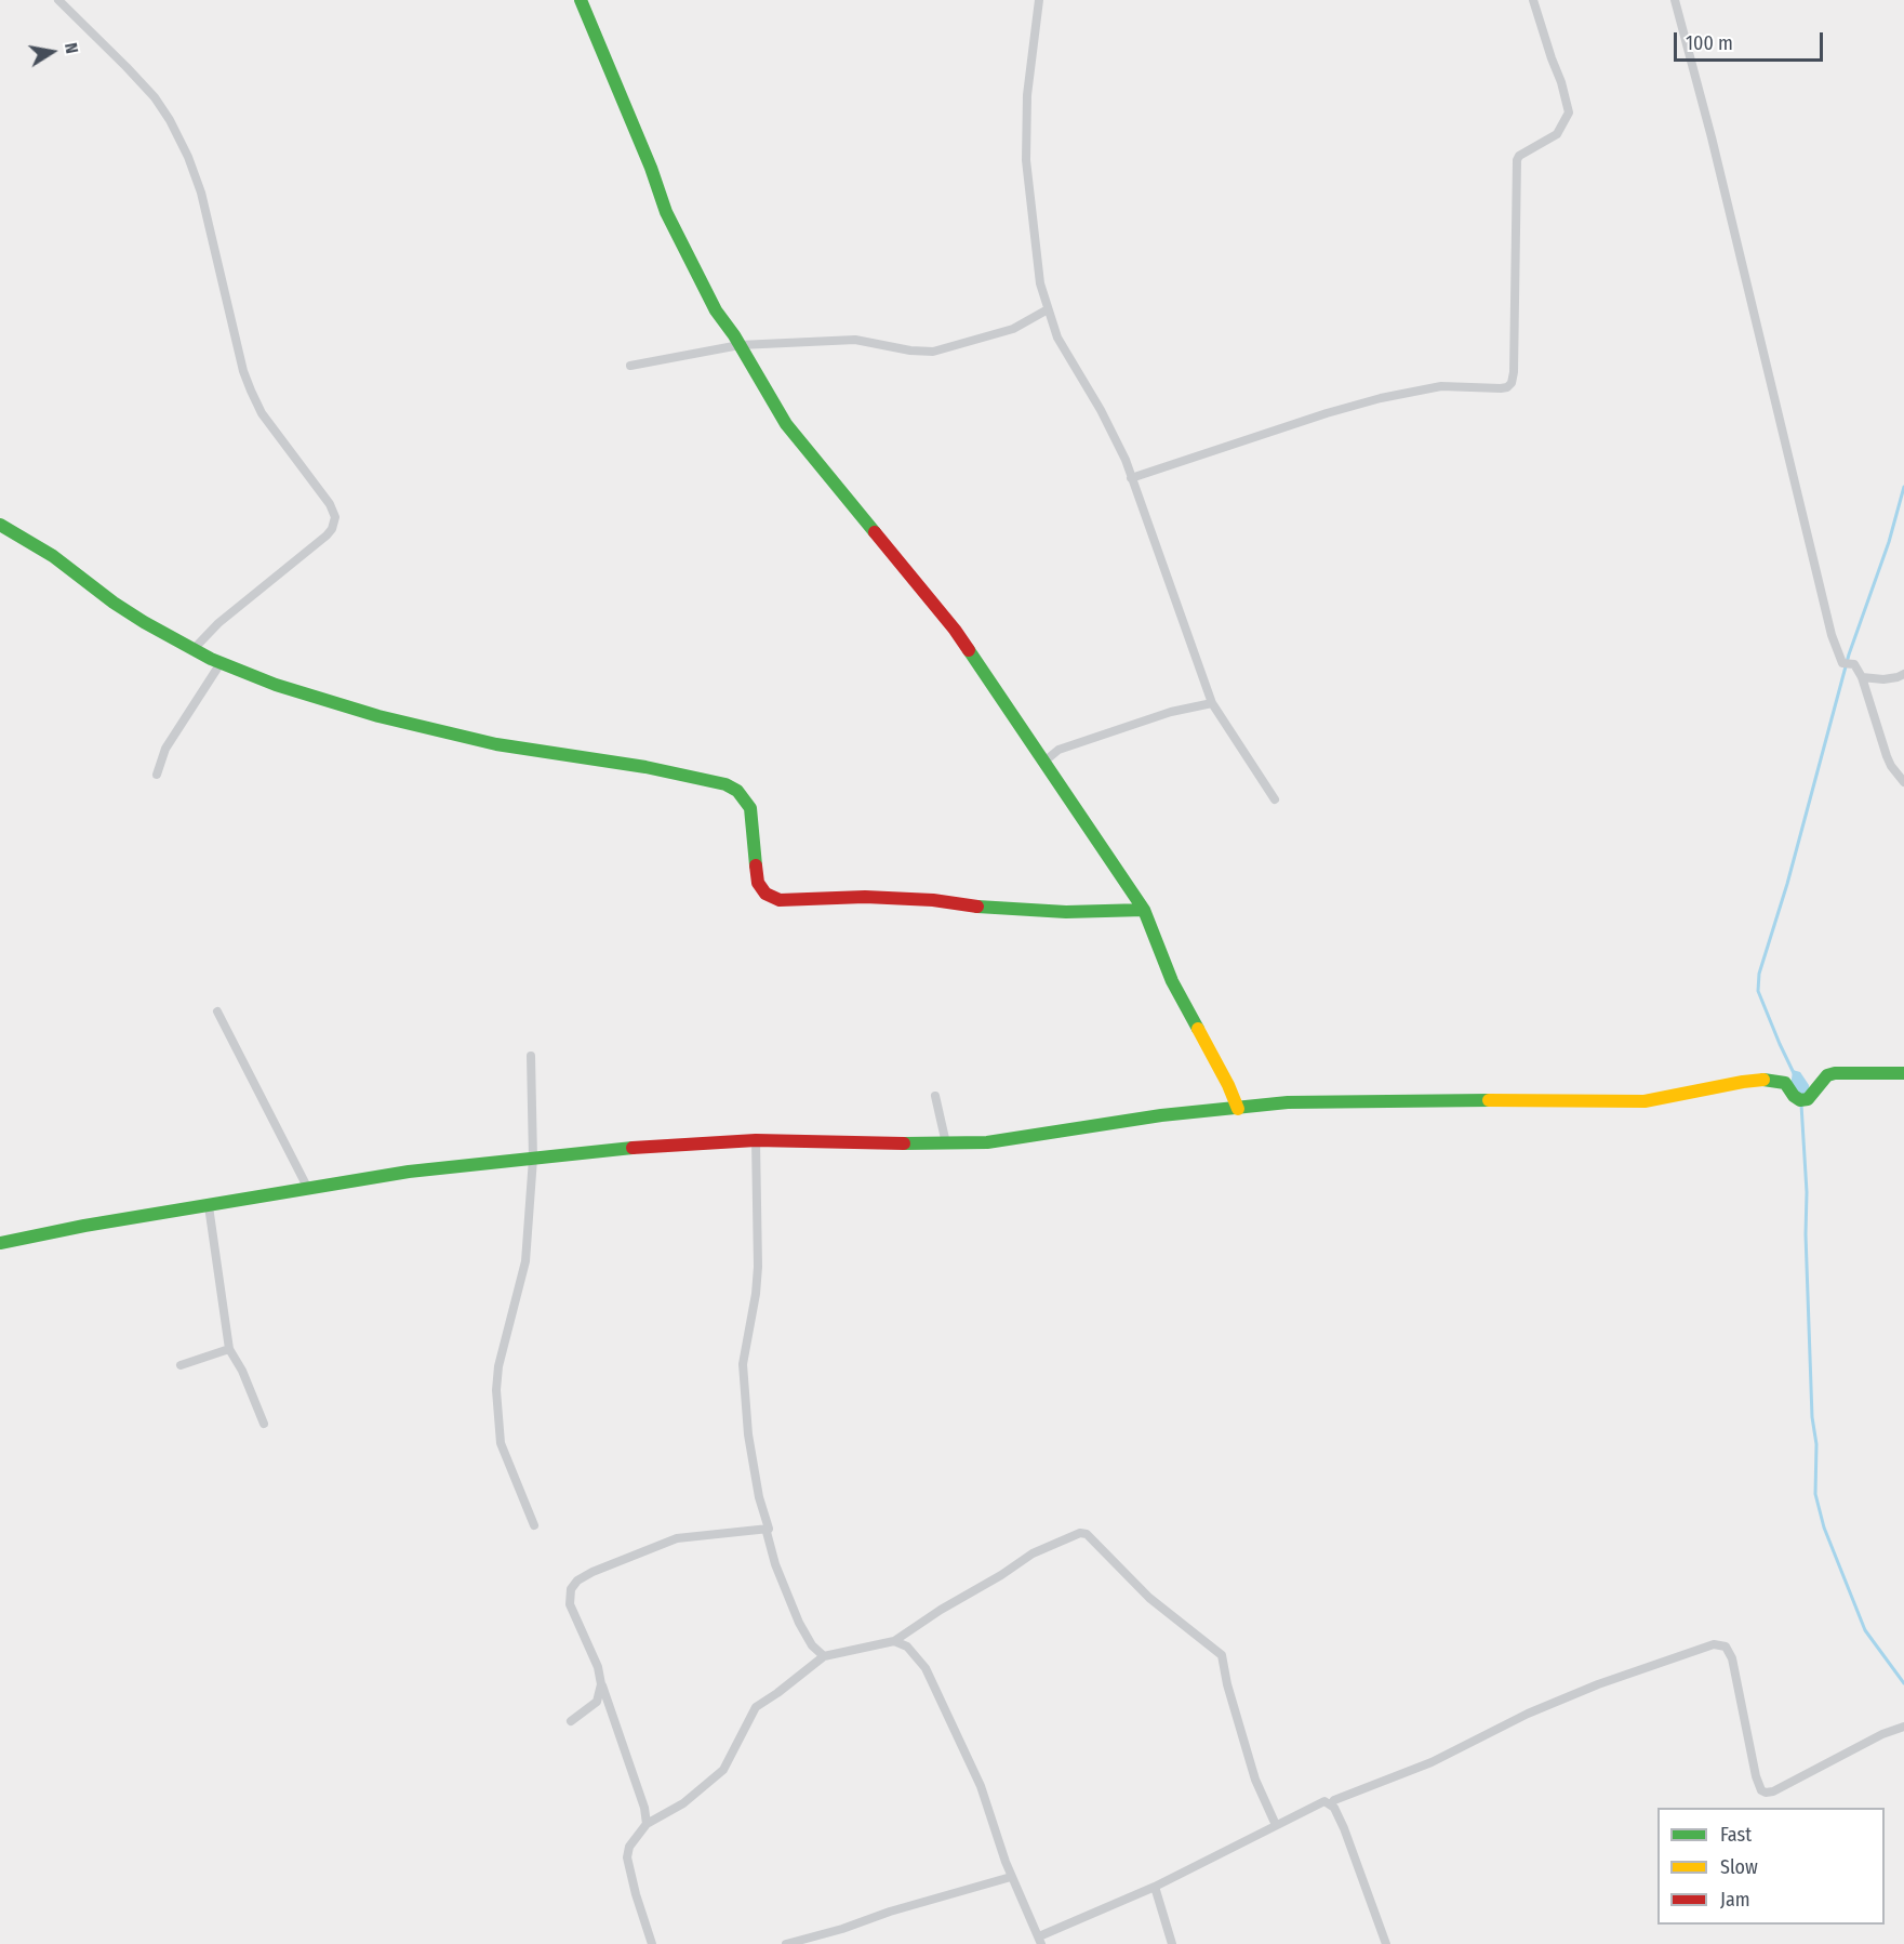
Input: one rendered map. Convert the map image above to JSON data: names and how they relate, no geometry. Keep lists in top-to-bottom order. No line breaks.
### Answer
{"legend":["Fast","Slow","Jam"],"scale_bar":"100 m","north":"right"}
